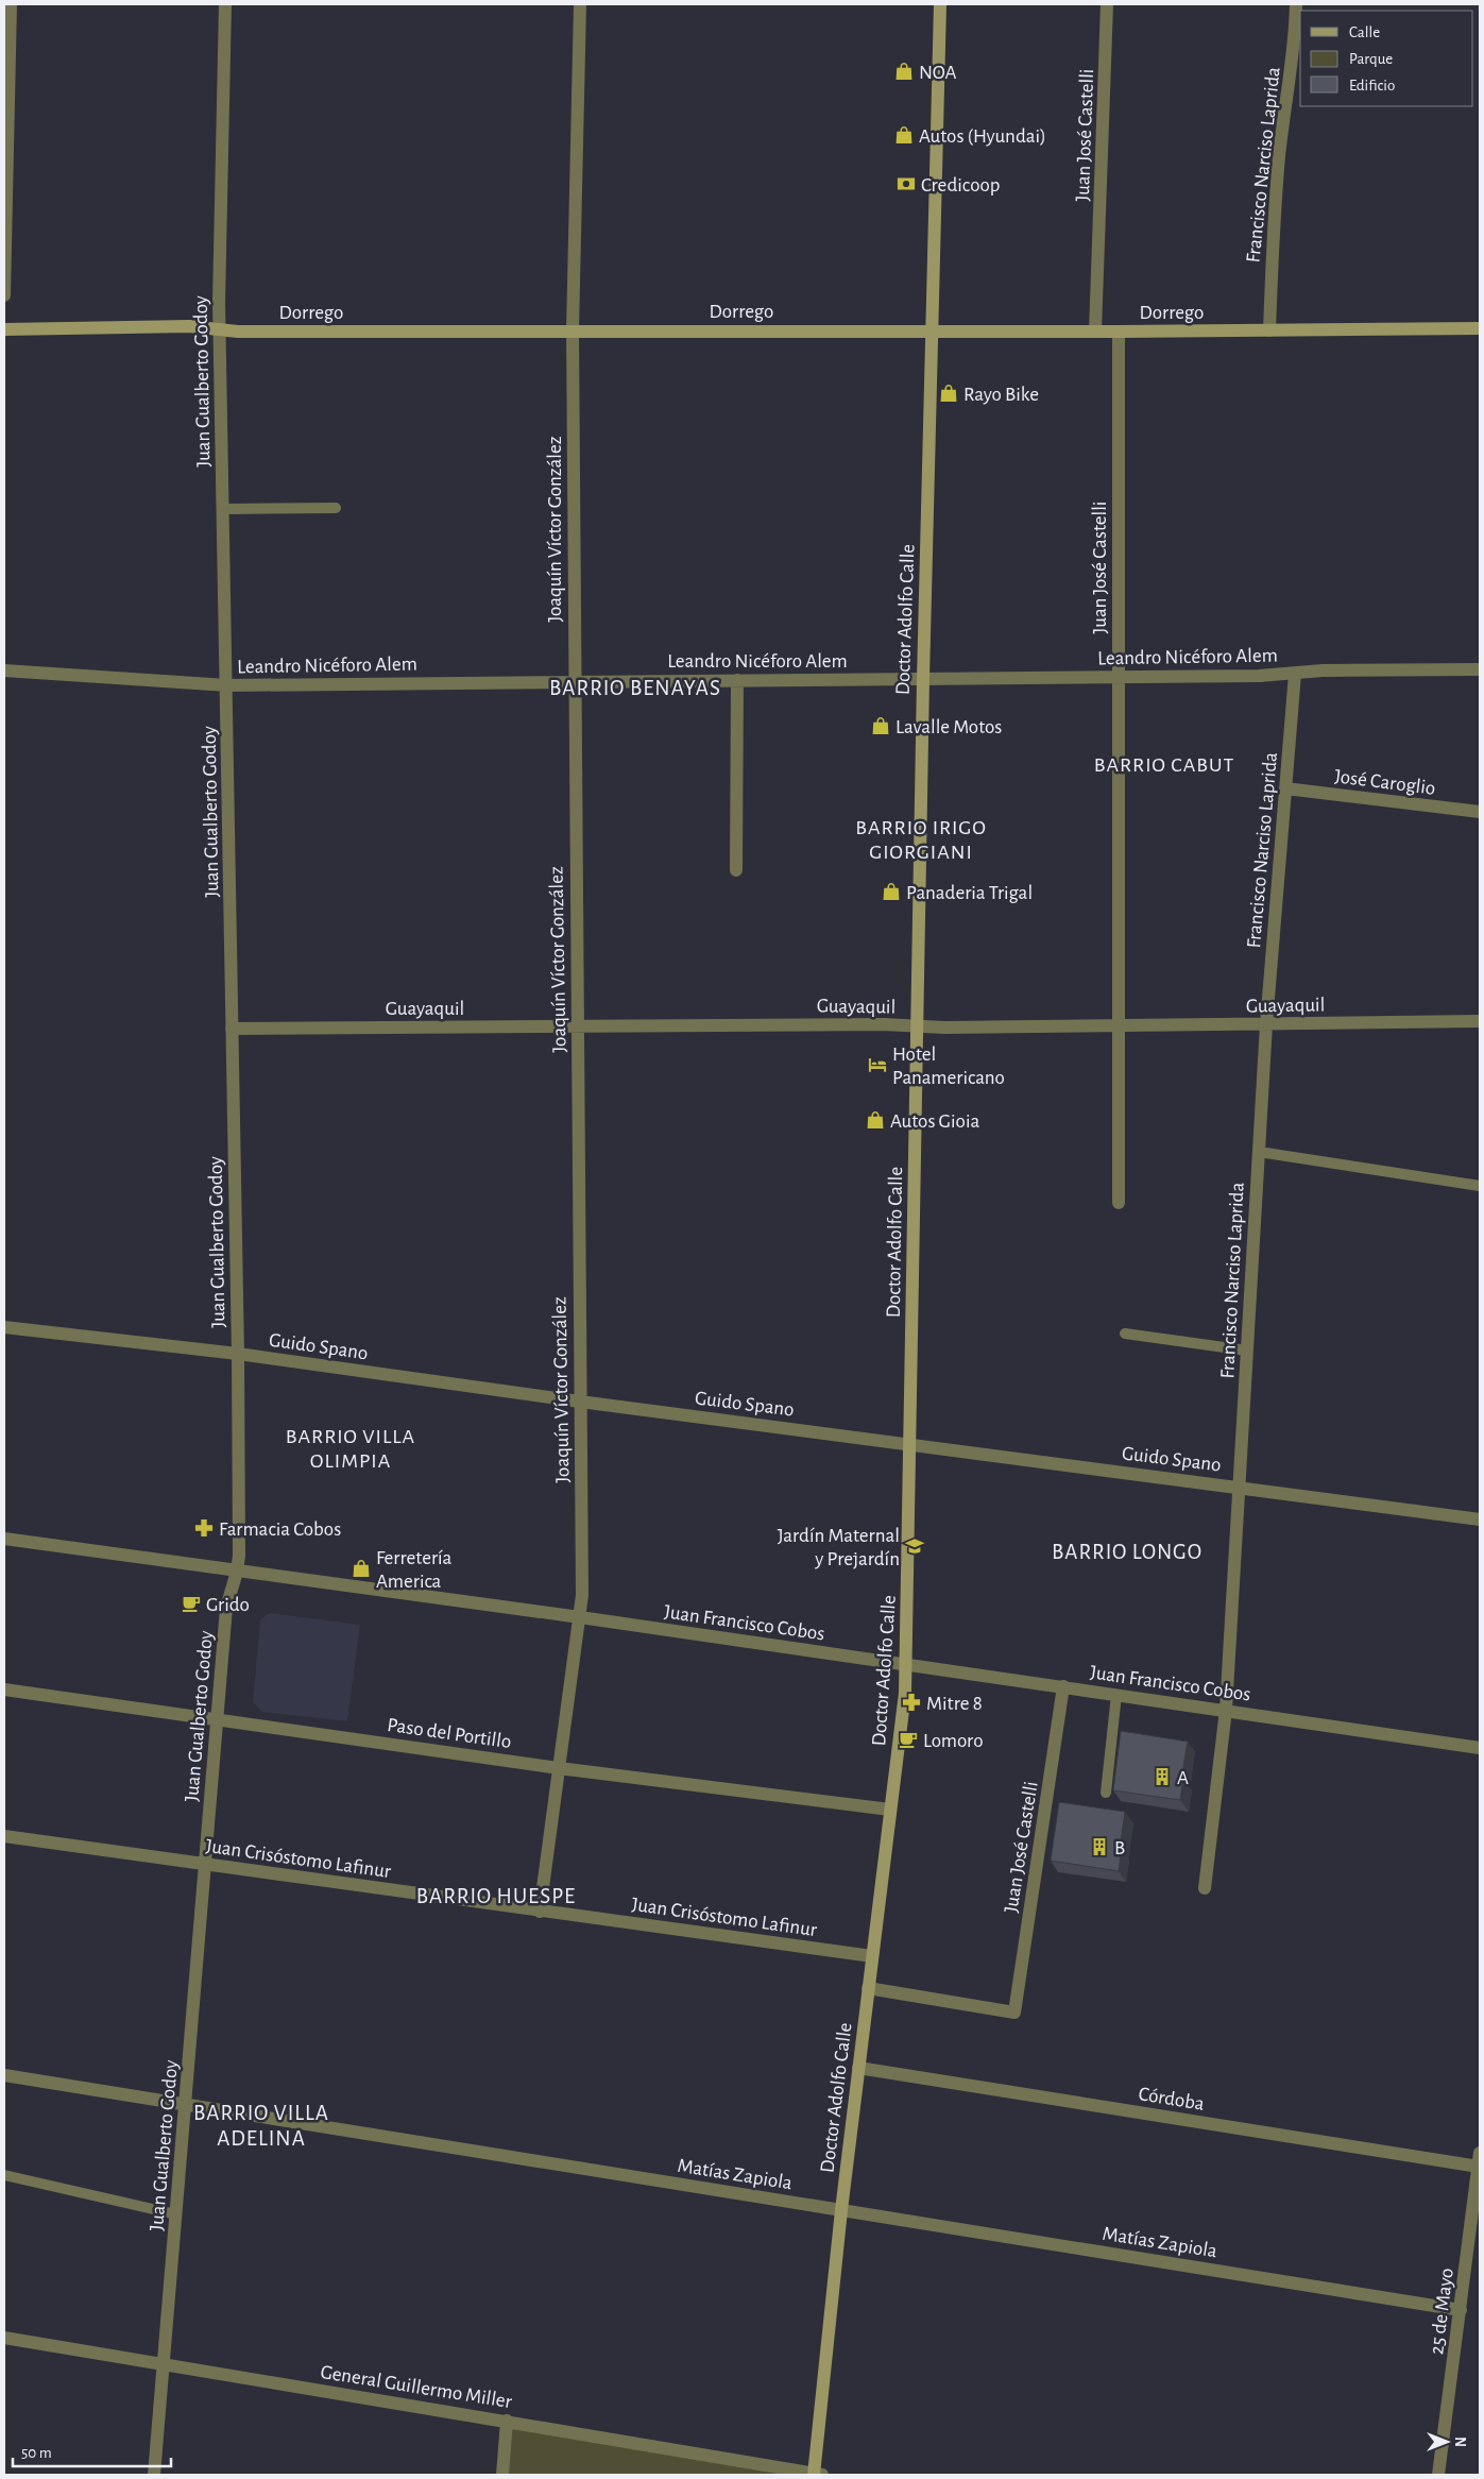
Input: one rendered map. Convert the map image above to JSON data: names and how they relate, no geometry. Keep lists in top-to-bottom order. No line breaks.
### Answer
{"streets":{"main road":["Dorrego","Doctor Adolfo Calle"],"street":["Juan José Castelli","Francisco Narciso Laprida","Juan Gualberto Godoy","Joaquín Víctor González","Leandro Nicéforo Alem","José Caroglio","Guayaquil","Guido Spano","Juan Francisco Cobos","Paso del Portillo","Juan Crisóstomo Lafinur","Córdoba","Matías Zapiola","25 de Mayo","General Guillermo Miller"]},"crossings":[["Juan José Castelli","Dorrego"],["Juan José Castelli","Doctor Adolfo Calle"],["Juan José Castelli","Leandro Nicéforo Alem"],["Juan José Castelli","Guayaquil"],["Juan José Castelli","Juan Francisco Cobos"],["Francisco Narciso Laprida","Dorrego"],["Francisco Narciso Laprida","Leandro Nicéforo Alem"],["Francisco Narciso Laprida","José Caroglio"],["Francisco Narciso Laprida","Guayaquil"],["Francisco Narciso Laprida","Guido Spano"],["Francisco Narciso Laprida","Juan Francisco Cobos"],["Dorrego","Juan Gualberto Godoy"],["Dorrego","Joaquín Víctor González"],["Dorrego","Doctor Adolfo Calle"],["Juan Gualberto Godoy","Leandro Nicéforo Alem"],["Juan Gualberto Godoy","Guayaquil"],["Juan Gualberto Godoy","Guido Spano"],["Juan Gualberto Godoy","Juan Francisco Cobos"],["Juan Gualberto Godoy","Paso del Portillo"],["Juan Gualberto Godoy","Juan Crisóstomo Lafinur"],["Juan Gualberto Godoy","Matías Zapiola"],["Juan Gualberto Godoy","General Guillermo Miller"],["Joaquín Víctor González","Leandro Nicéforo Alem"],["Joaquín Víctor González","Guayaquil"],["Joaquín Víctor González","Guido Spano"],["Joaquín Víctor González","Juan Francisco Cobos"],["Joaquín Víctor González","Paso del Portillo"],["Joaquín Víctor González","Juan Crisóstomo Lafinur"],["Doctor Adolfo Calle","Leandro Nicéforo Alem"],["Doctor Adolfo Calle","Guayaquil"],["Doctor Adolfo Calle","Guido Spano"],["Doctor Adolfo Calle","Juan Francisco Cobos"],["Doctor Adolfo Calle","Paso del Portillo"],["Doctor Adolfo Calle","Juan Crisóstomo Lafinur"],["Doctor Adolfo Calle","Córdoba"],["Doctor Adolfo Calle","Matías Zapiola"],["Doctor Adolfo Calle","General Guillermo Miller"],["Córdoba","25 de Mayo"],["Matías Zapiola","25 de Mayo"]],"districts":["BARRIO BENAYAS","BARRIO CABUT","BARRIO IRIGO GIORGIANI","BARRIO VILLA OLIMPIA","BARRIO LONGO","BARRIO HUESPE","BARRIO VILLA ADELINA"],"places":{"shop":["NOA","Autos (Hyundai)","Rayo Bike","Lavalle Motos","Panaderia Trigal","Autos Gioia","Ferretería America"],"bank":["Credicoop"],"hotel":["Hotel Panamericano"],"pharmacy":["Farmacia Cobos","Mitre 8"],"school or university":["Jardín Maternal y Prejardín"],"cafe":["Grido","Lomoro"],"building":["A","B"]},"legend":["Calle","Parque","Edificio"],"scale_bar":"50 m","north":"right"}
